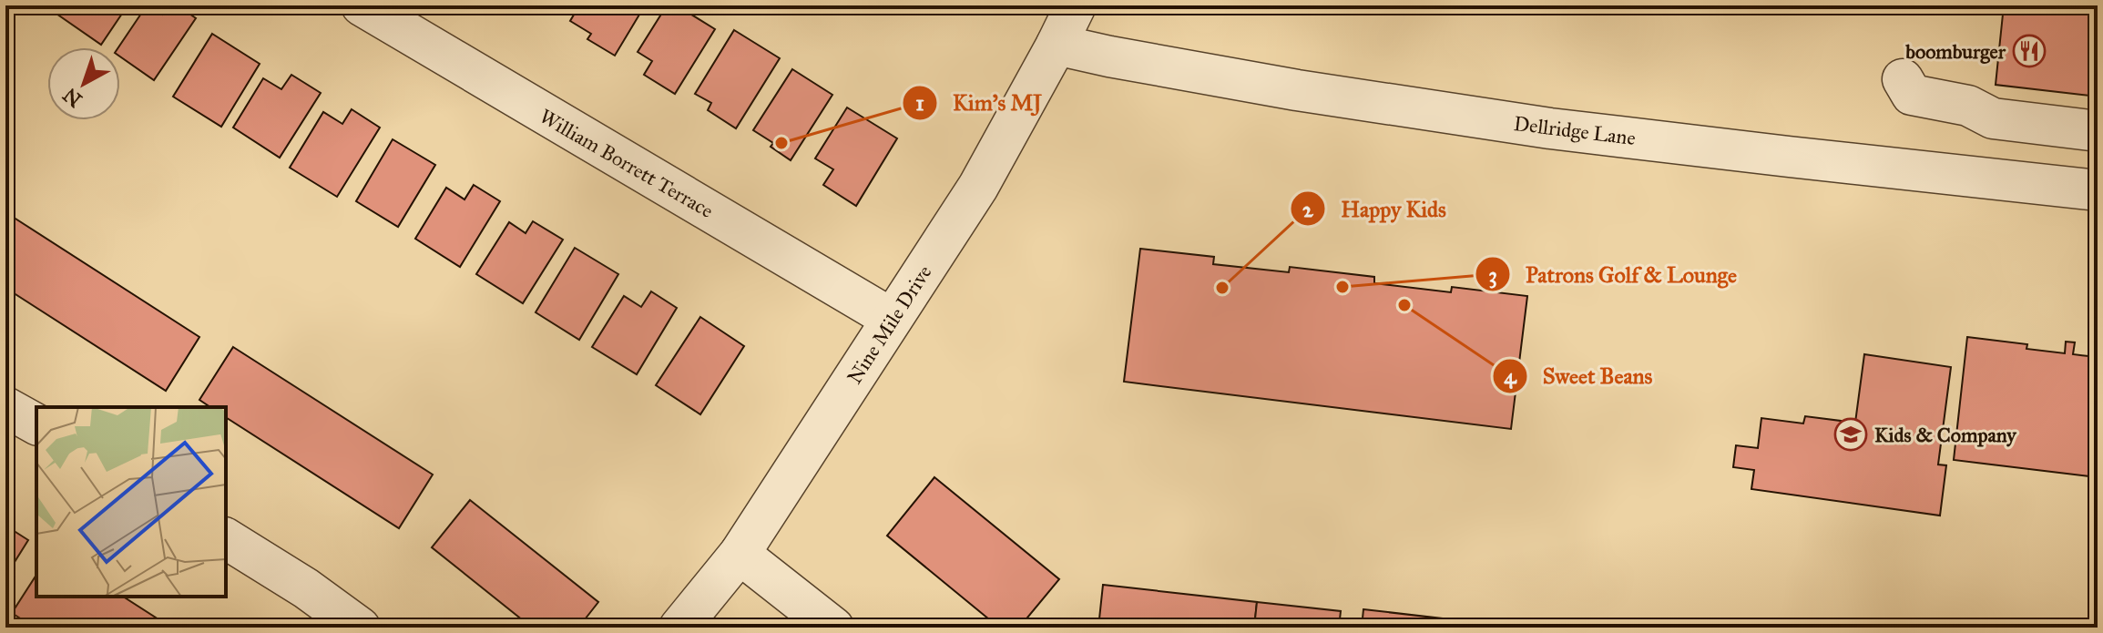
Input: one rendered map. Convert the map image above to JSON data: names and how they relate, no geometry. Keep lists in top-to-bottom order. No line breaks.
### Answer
{"streets":{"street":["Dellridge Lane","William Borrett Terrace","Nine Mile Drive"]},"crossings":[["Dellridge Lane","Nine Mile Drive"],["William Borrett Terrace","Nine Mile Drive"]],"places":{"restaurant":["boomburger"],"other":["Kim's MJ","Patrons Golf & Lounge","Happy Kids","Sweet Beans"],"school or university":["Kids & Company"]},"north":"bottom left"}
